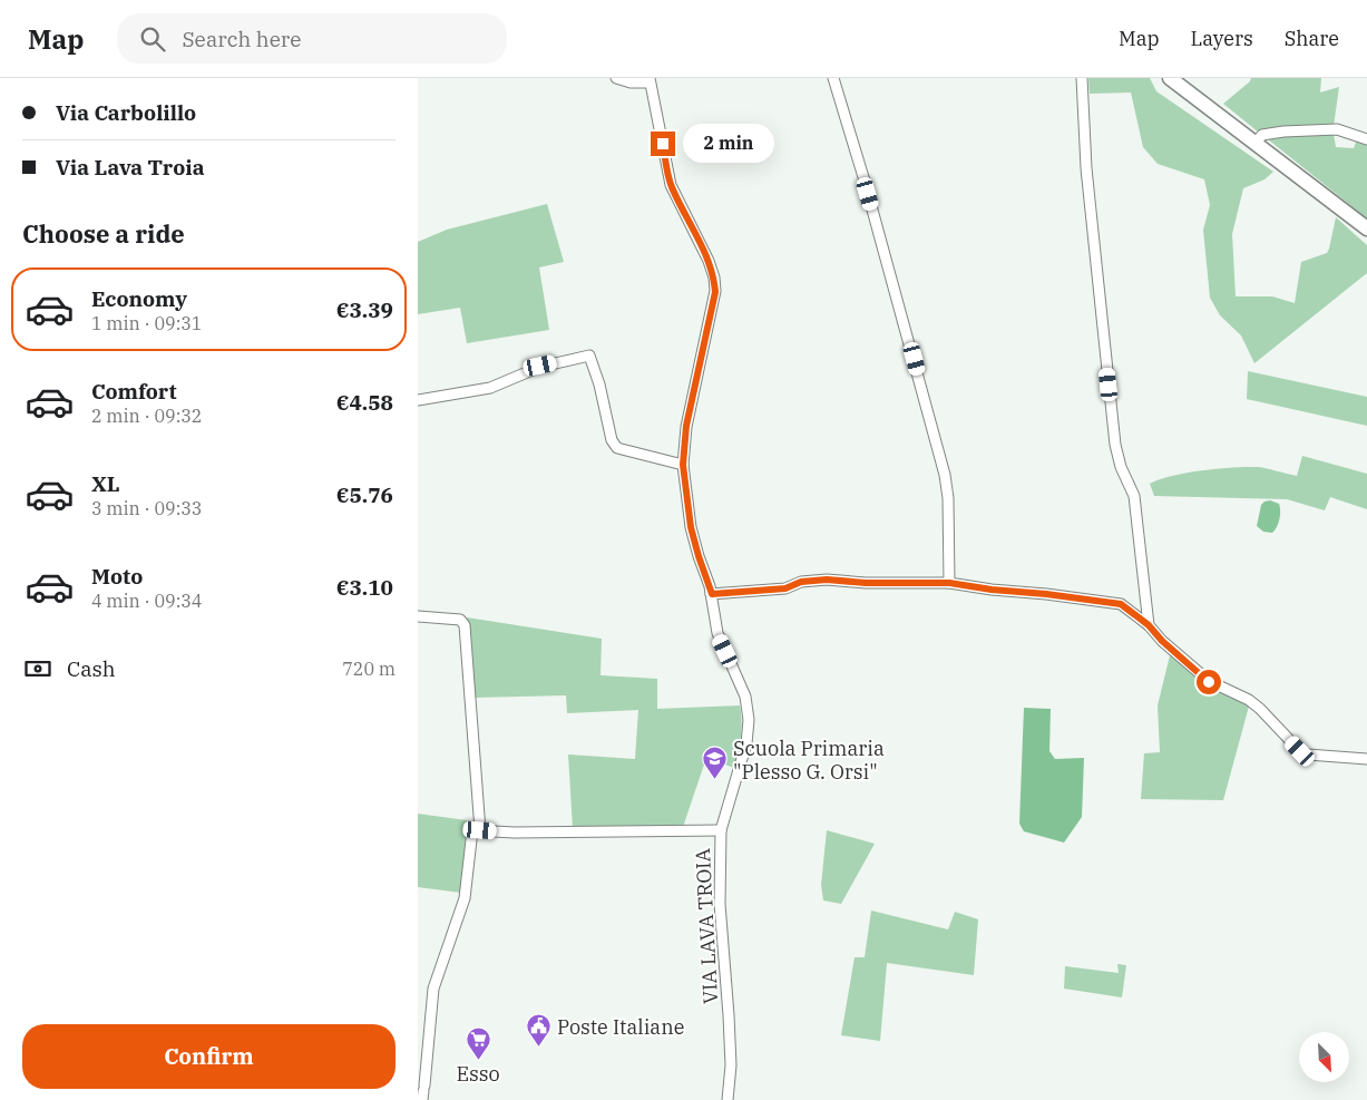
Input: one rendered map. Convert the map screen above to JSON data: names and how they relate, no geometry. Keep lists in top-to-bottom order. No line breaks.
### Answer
{"streets":{"street":["VIA LAVA TROIA"]},"places":{"school or university":["Scuola Primaria \"Plesso G. Orsi\""],"public building":["Poste Italiane"],"supermarket":["Esso"]},"north":"bottom right","page":{"header":"Map","search":"Search here","nav":["Map","Layers","Share"],"banner":["Via Carbolillo","Via Lava Troia"],"bubble":"2 min","heading":"Choose a ride","list":[{"name":"Economy","note":"1 min · 09:31","value":"€3.39"},{"name":"Comfort","note":"2 min · 09:32","value":"€4.58"},{"name":"XL","note":"3 min · 09:33","value":"€5.76"},{"name":"Moto","note":"4 min · 09:34","value":"€3.10"}],"pay":["Cash","720 m"],"buttons":"Confirm"}}
